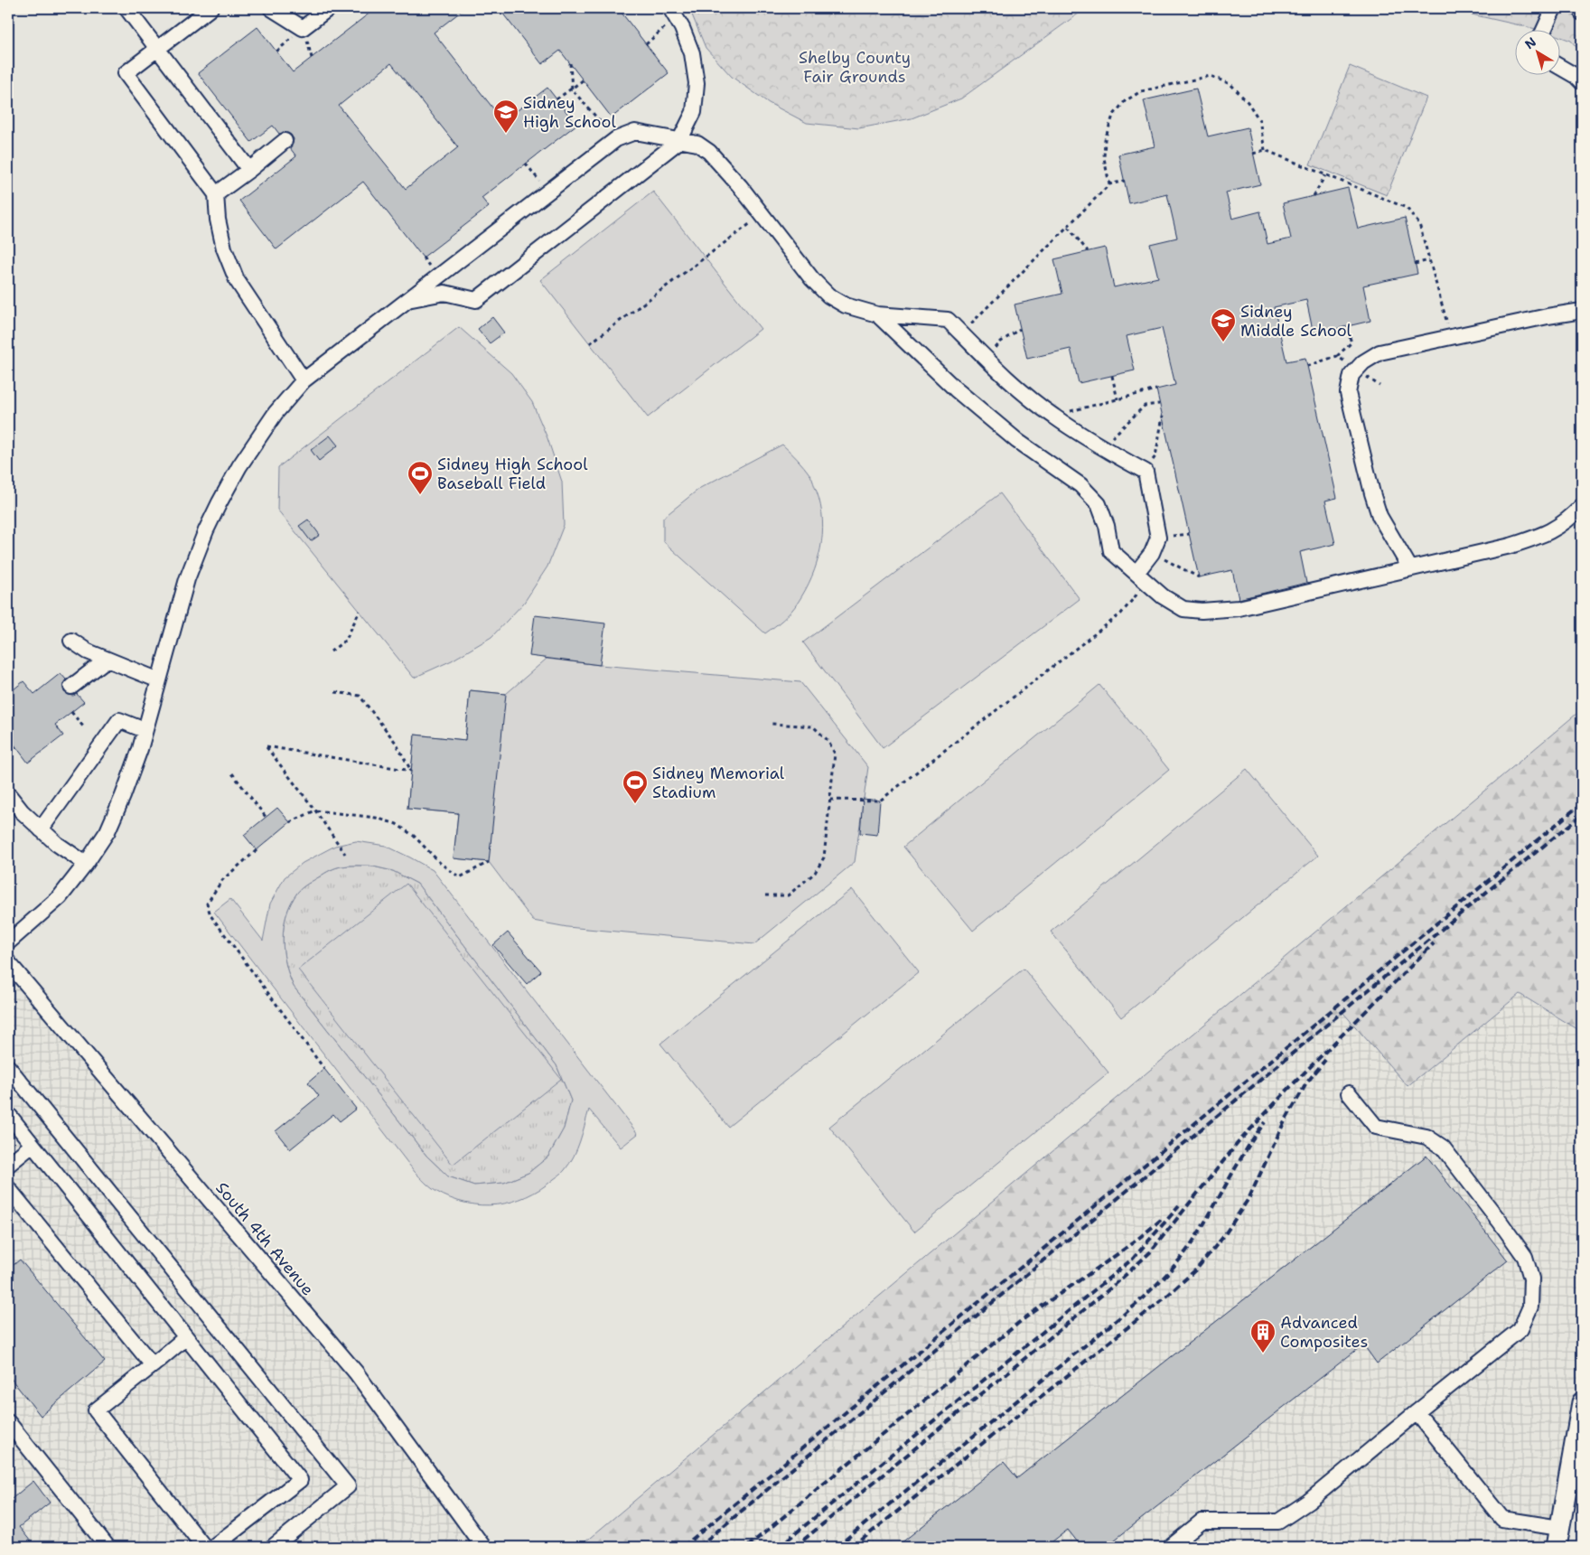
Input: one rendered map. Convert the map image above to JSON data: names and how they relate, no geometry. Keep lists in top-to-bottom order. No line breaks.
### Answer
{"streets":{"street":["South 4th Avenue"]},"parks":["Shelby County Fair Grounds"],"places":{"school or university":["Sidney High School","Sidney Middle School"],"sports":["Sidney High School Baseball Field","Sidney Memorial Stadium"],"building":["Advanced Composites"]},"north":"top left"}
